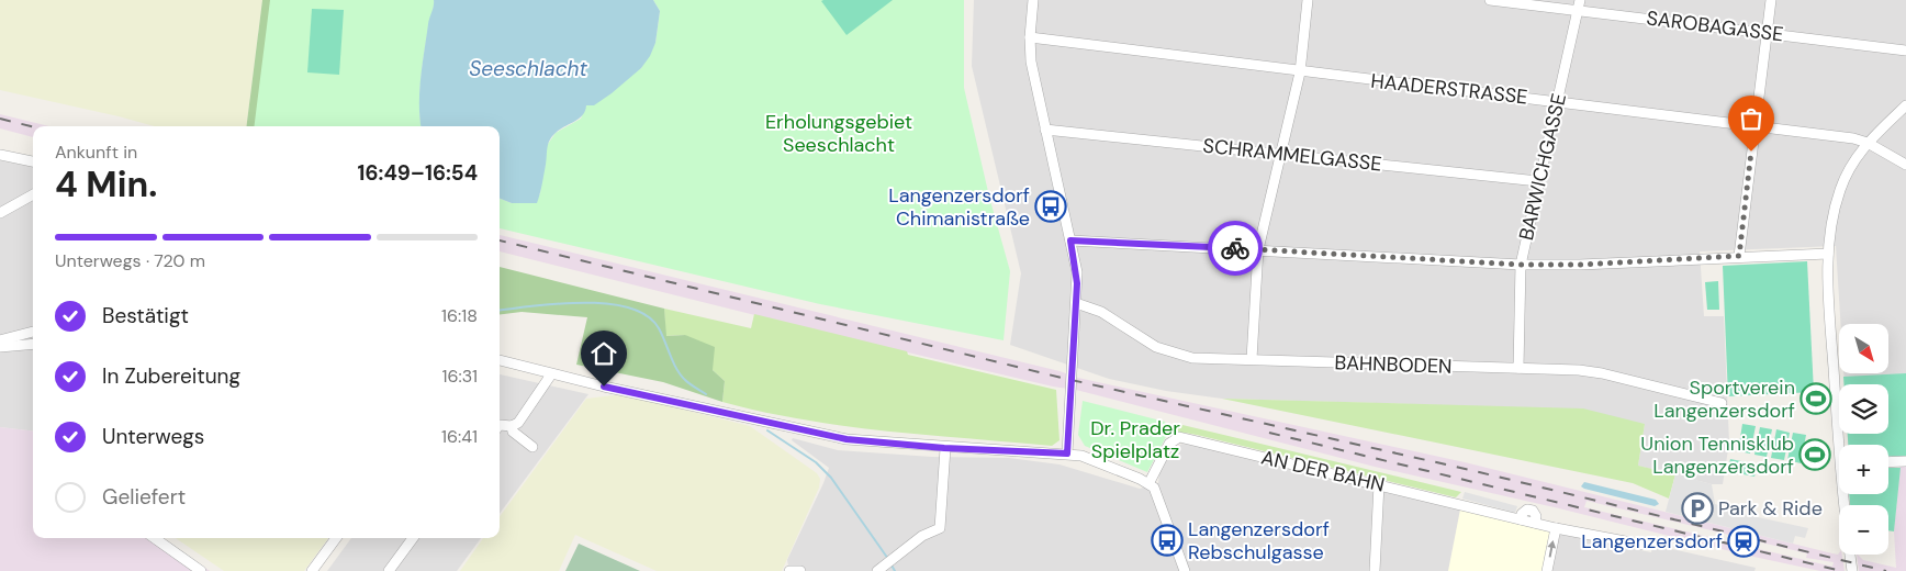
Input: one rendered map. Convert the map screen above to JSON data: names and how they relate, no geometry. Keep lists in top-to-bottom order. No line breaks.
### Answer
{"streets":{"street":["SAROBAGASSE","HAADERSTRASSE","SCHRAMMELGASSE","BARWICHGASSE","BAHNBODEN","AN DER BAHN"]},"crossings":[["SAROBAGASSE","BARWICHGASSE"],["HAADERSTRASSE","BARWICHGASSE"],["SCHRAMMELGASSE","BARWICHGASSE"],["BARWICHGASSE","BAHNBODEN"]],"water":["Seeschlacht"],"parks":["Erholungsgebiet Seeschlacht","Dr. Prader Spielplatz"],"places":{"bus stop":["Langenzersdorf Chimanistraße","Langenzersdorf Rebschulgasse"],"sports":["Sportverein Langenzersdorf","Union Tennisklub Langenzersdorf"],"parking":["Park & Ride"],"station":["Langenzersdorf"]},"north":"bottom right","page":{"heading":["4 Min.","Ankunft in","16:49–16:54"],"bar":"Unterwegs · 720 m","list":[["Bestätigt","16:18"],["In Zubereitung","16:31"],["Unterwegs","16:41"],"Geliefert"],"map_buttons":["+","−"]}}
